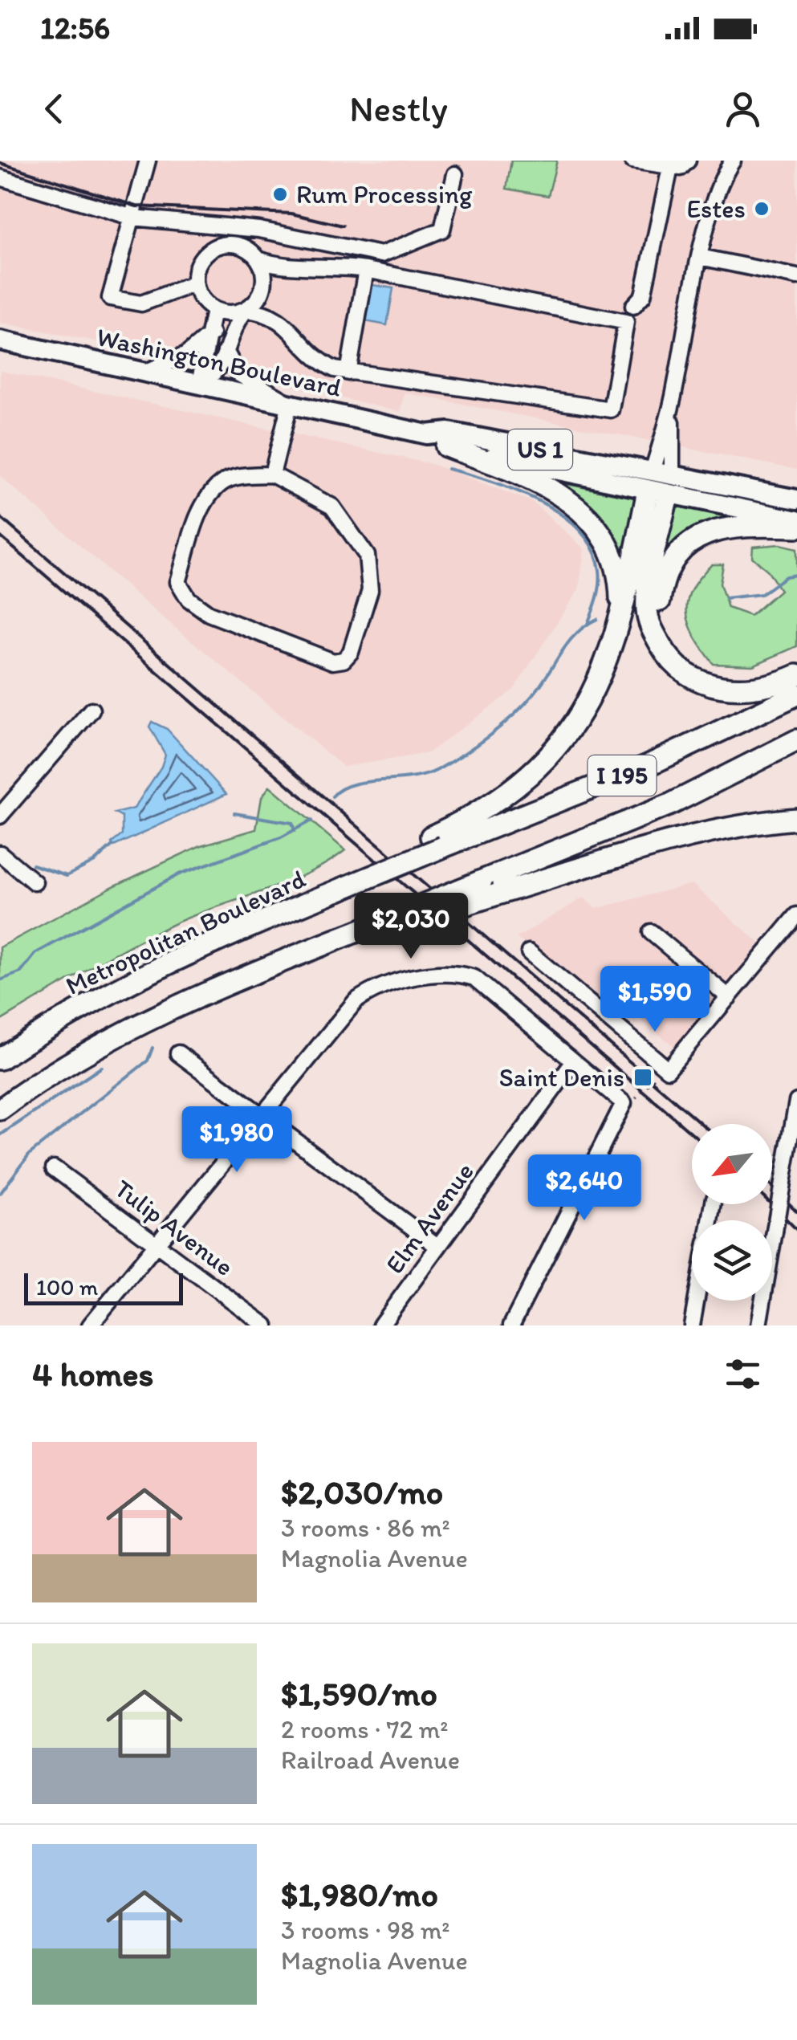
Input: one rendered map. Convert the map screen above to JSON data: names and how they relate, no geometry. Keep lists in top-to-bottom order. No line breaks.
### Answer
{"streets":{"highway":["I 195","Metropolitan Boulevard"],"main road":["Washington Boulevard","US 1"],"street":["Elm Avenue","Tulip Avenue"]},"places":{"other":["Rum Processing","Estes"],"transit":["Saint Denis"]},"scale_bar":"100 m","north":"bottom left","page":{"status":"12:56","header":"Nestly","price":["$2,030","$1,590","$1,980","$2,640"],"scale":"100 m","heading":"4 homes","list":[{"name":"$2,030/mo","note":"3 rooms · 86 m² · Magnolia Avenue"},{"name":"$1,590/mo","note":"2 rooms · 72 m² · Railroad Avenue"},{"name":"$1,980/mo","note":"3 rooms · 98 m² · Magnolia Avenue"}]}}
